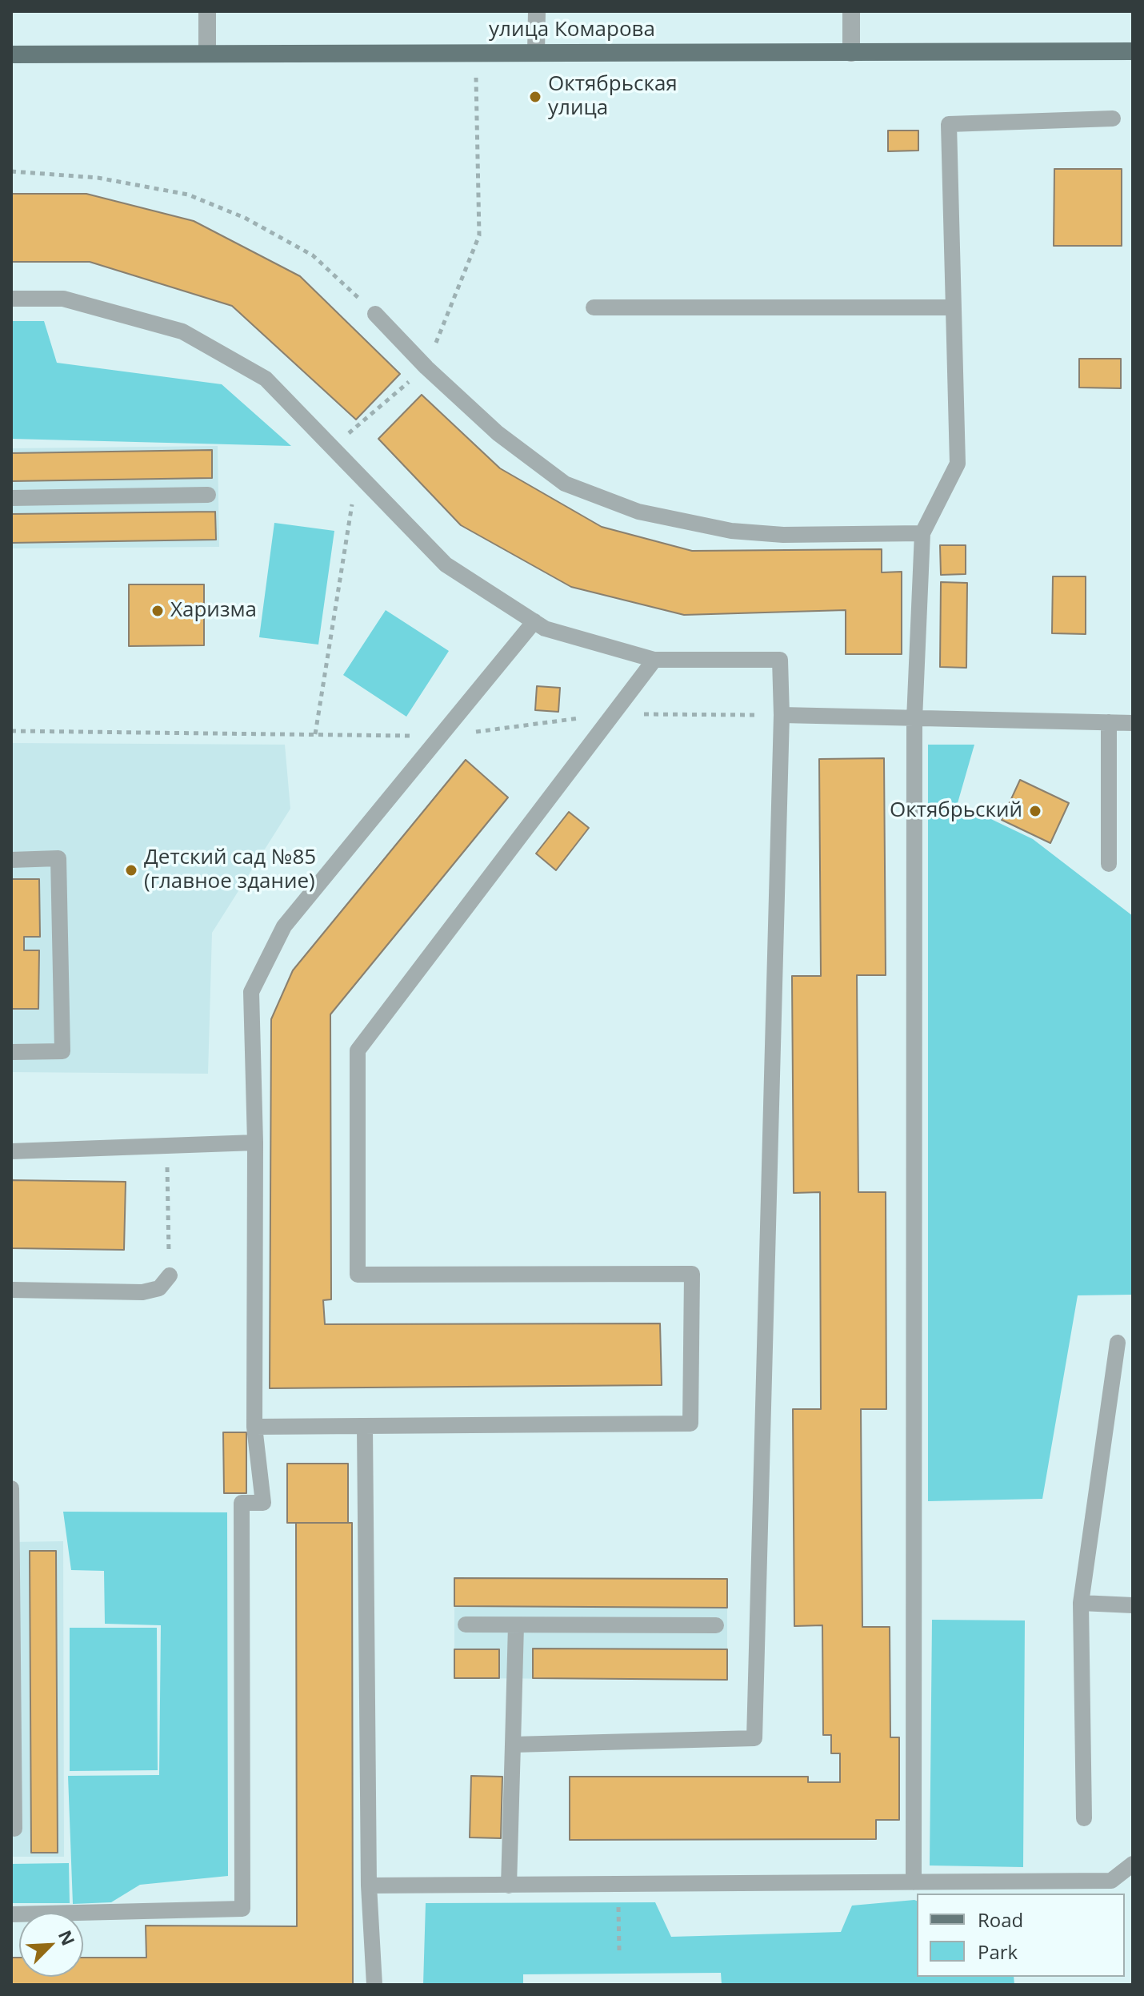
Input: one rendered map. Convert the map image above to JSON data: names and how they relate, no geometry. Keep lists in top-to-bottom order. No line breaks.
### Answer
{"streets":{"main road":["улица Комарова"]},"places":["Октябрьская улица","Харизма","Октябрьский","Детский сад №85 (главное здание)"],"legend":["Road","Park"],"north":"top right"}
